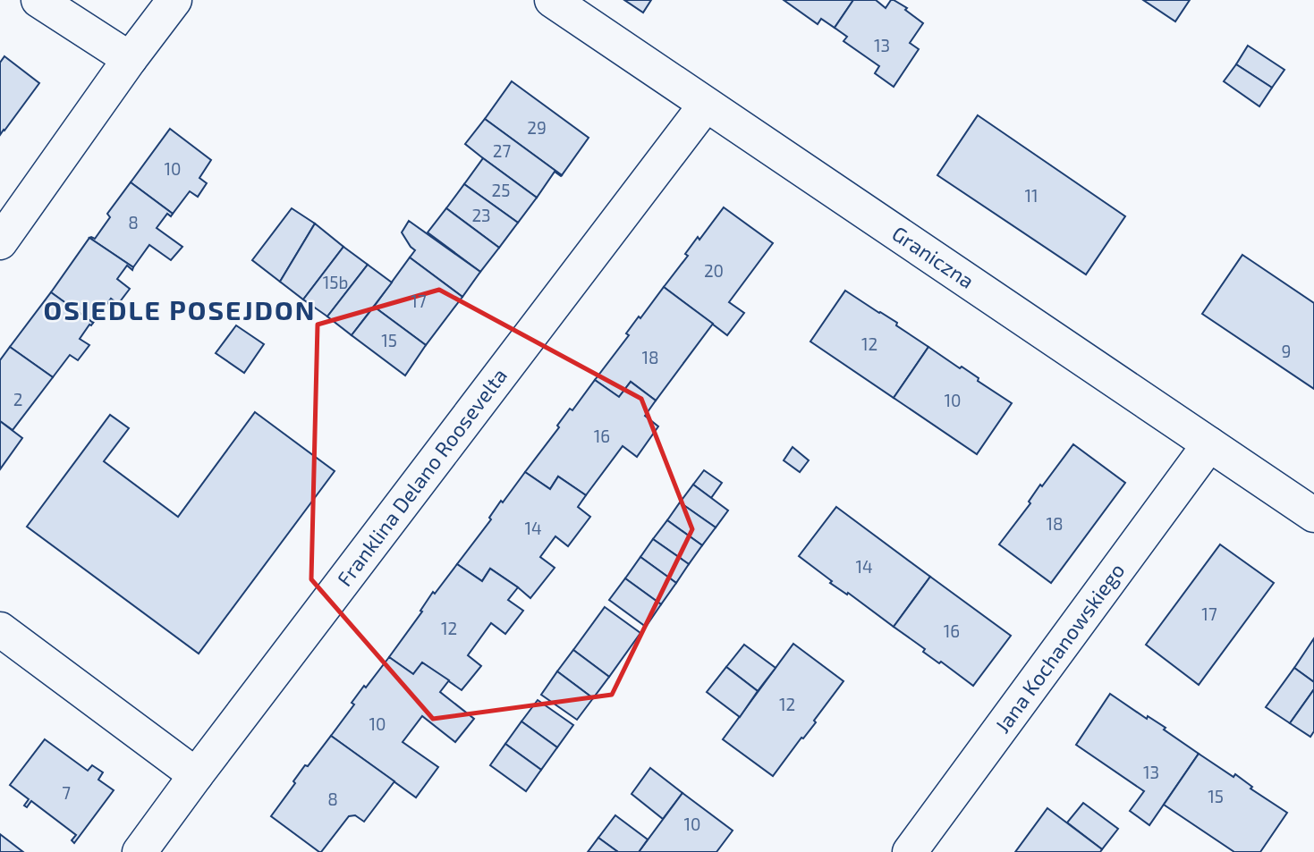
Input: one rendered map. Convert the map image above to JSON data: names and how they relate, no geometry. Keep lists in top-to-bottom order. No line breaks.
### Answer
{"streets":{"street":["Graniczna","Franklina Delano Roosevelta","Jana Kochanowskiego"]},"crossings":[["Graniczna","Franklina Delano Roosevelta"],["Graniczna","Jana Kochanowskiego"]],"districts":["OSIEDLE POSEJDON"],"house_numbers":["13","29","27","10","25","11","23","8","20","15b","17","15","12","9","18","2","10","16","18","14","14","17","12","16","12","10","13","7","15","8","10"]}
